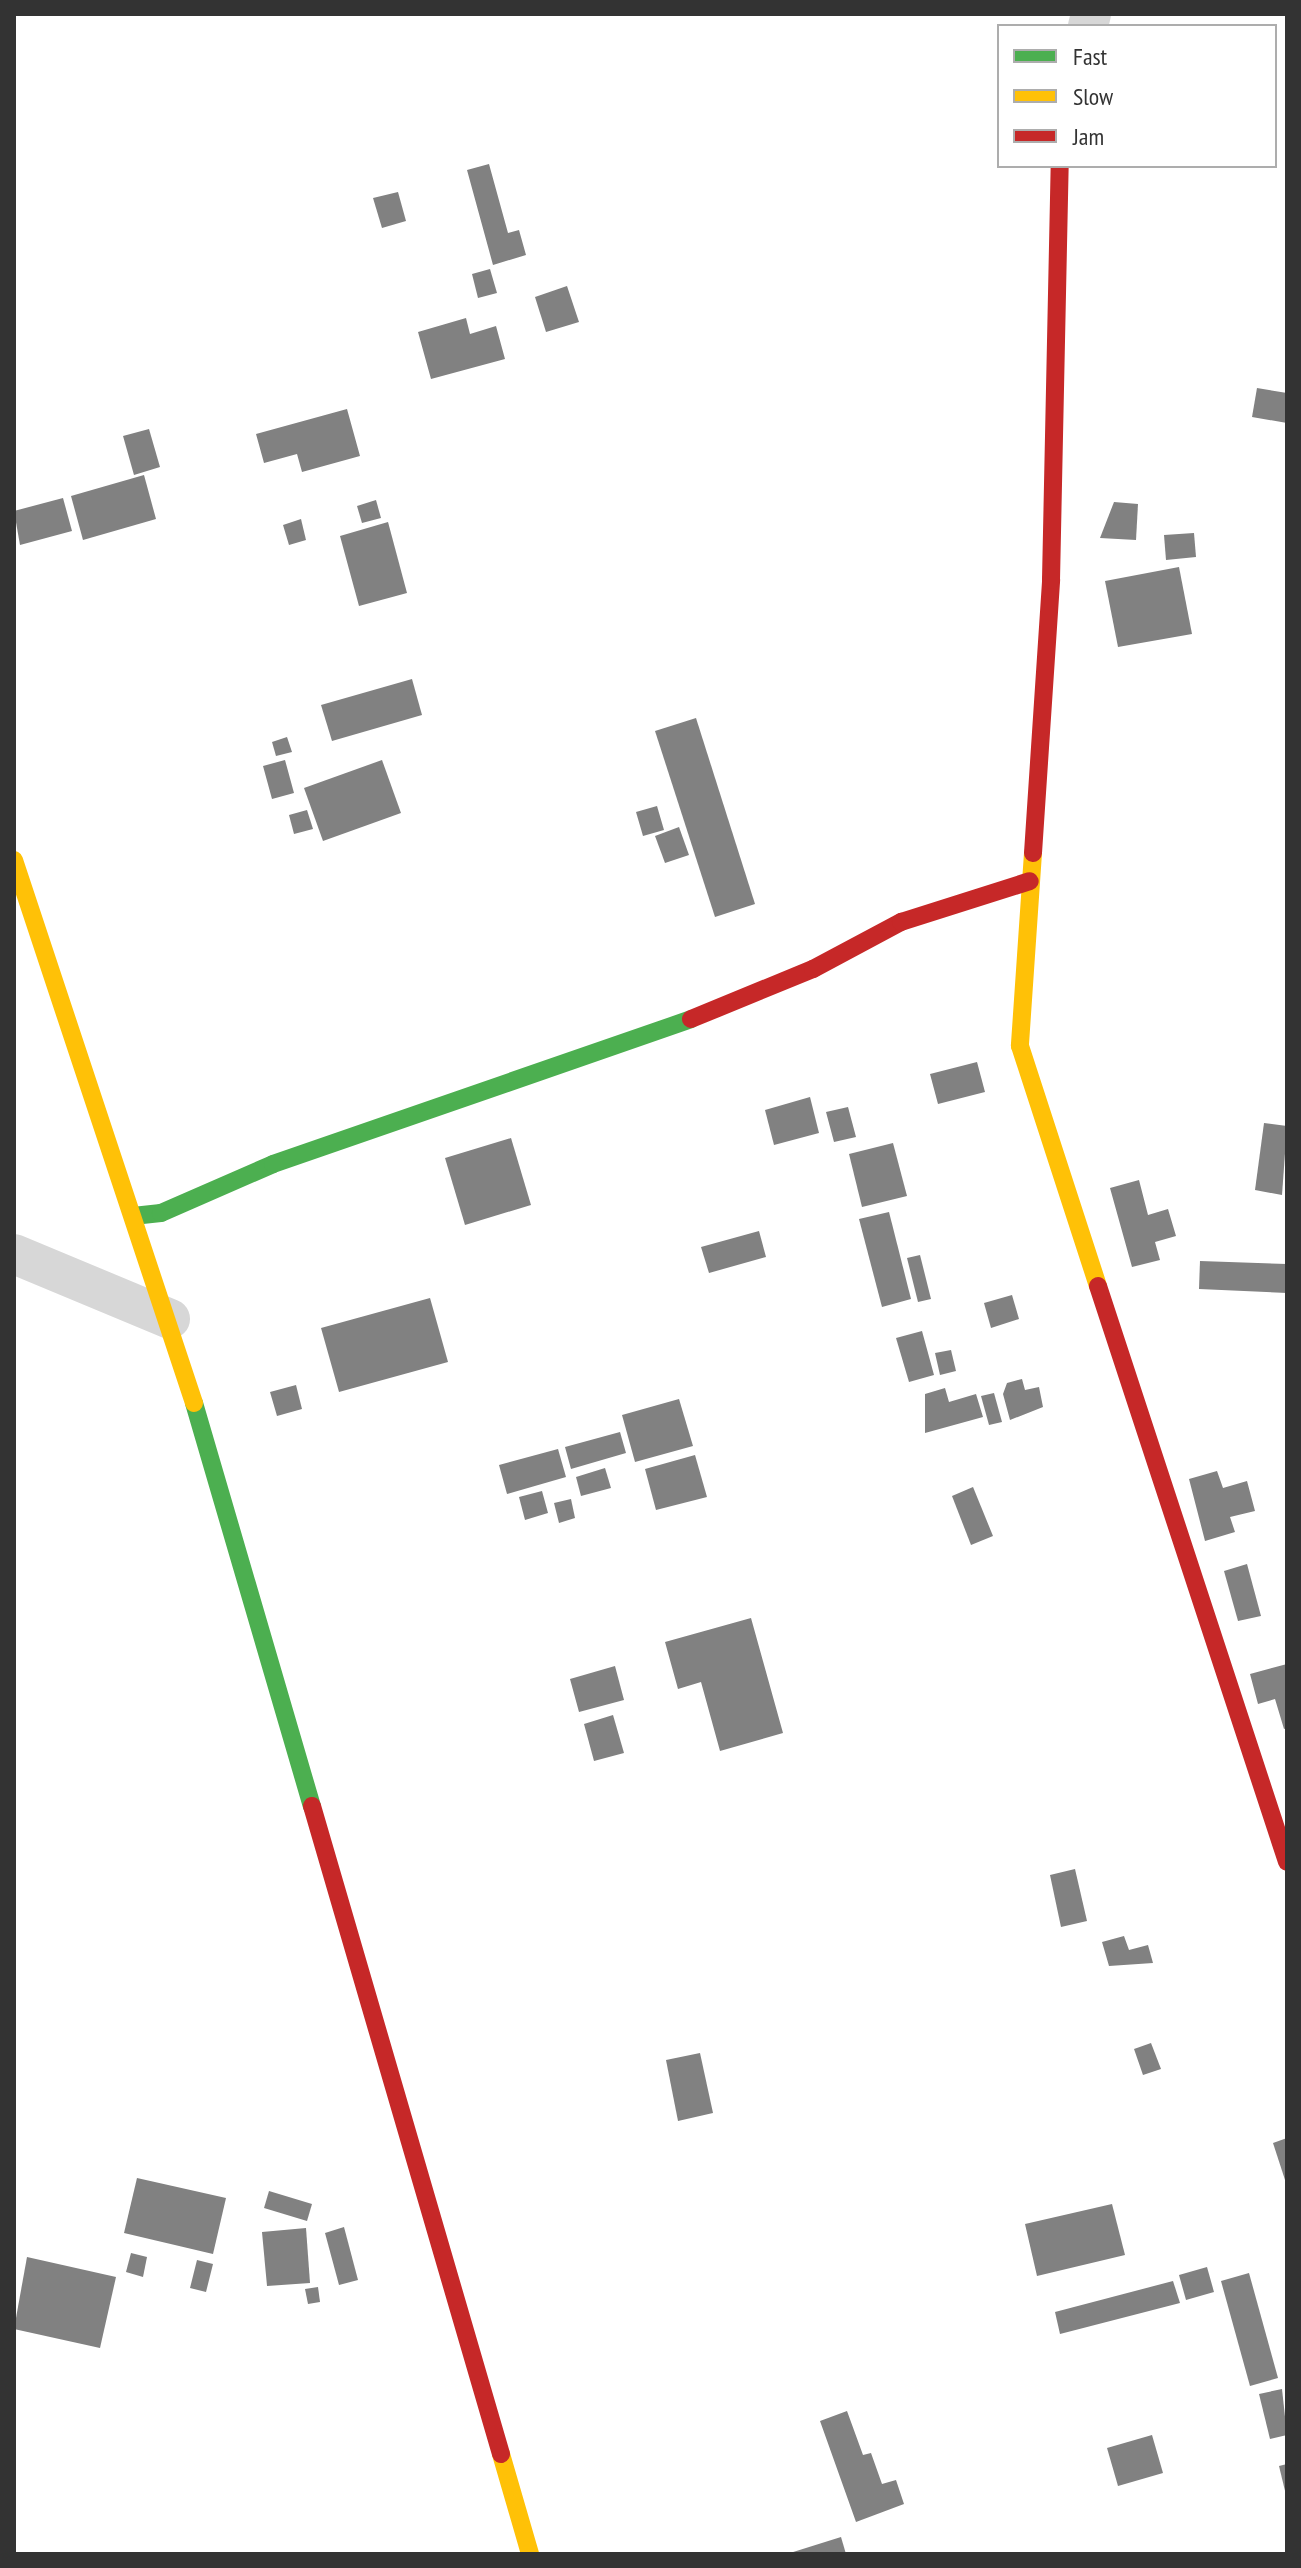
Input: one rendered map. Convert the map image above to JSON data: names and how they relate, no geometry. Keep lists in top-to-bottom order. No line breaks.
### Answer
{"legend":["Fast","Slow","Jam"]}
